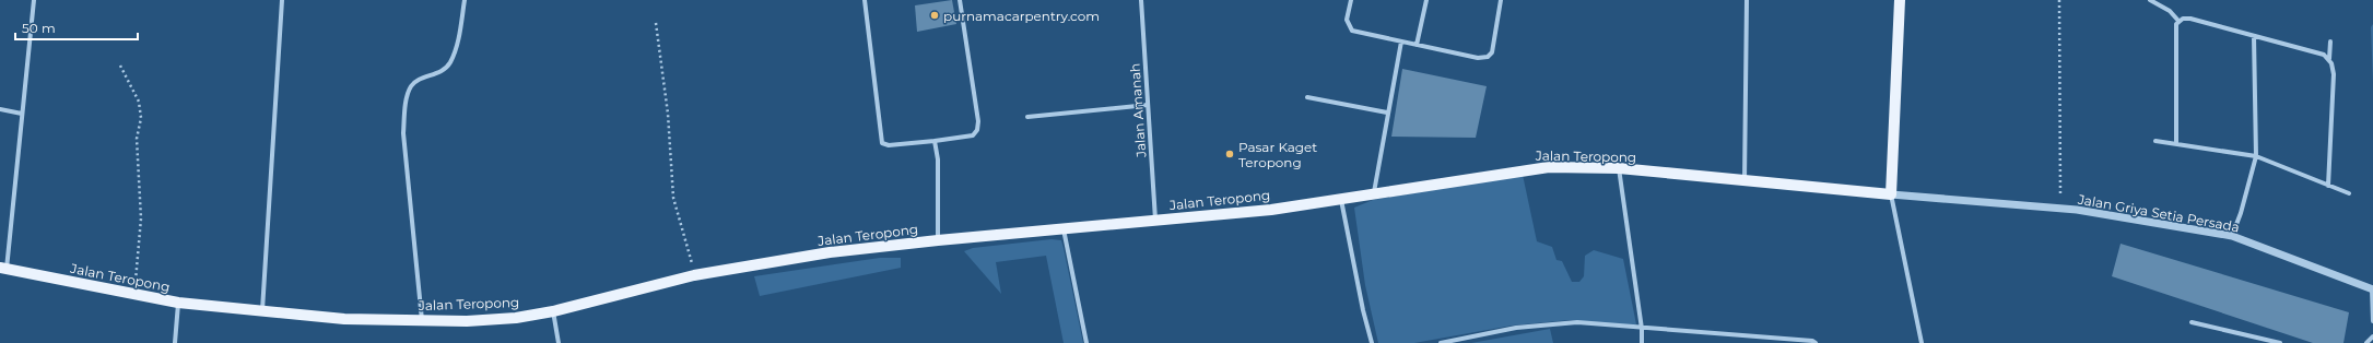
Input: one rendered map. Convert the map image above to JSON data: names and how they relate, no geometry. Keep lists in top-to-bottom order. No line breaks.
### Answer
{"streets":{"main road":["Jalan Teropong"],"street":["Jalan Amanah","Jalan Griya Setia Persada"]},"crossings":[["Jalan Amanah","Jalan Teropong"],["Jalan Teropong","Jalan Griya Setia Persada"]],"places":["purnamacarpentry.com","Pasar Kaget Teropong"],"scale_bar":"50 m"}
